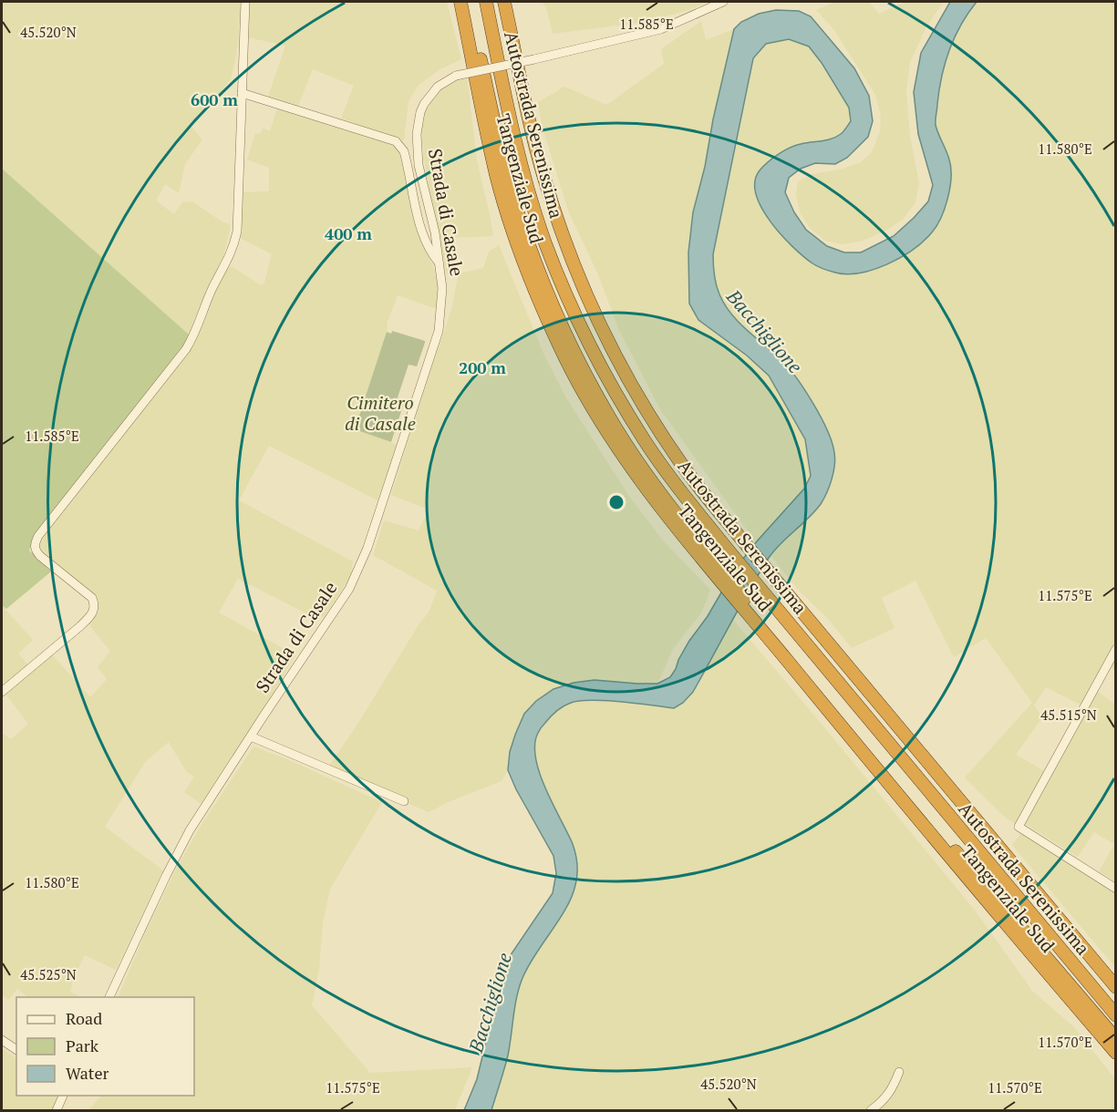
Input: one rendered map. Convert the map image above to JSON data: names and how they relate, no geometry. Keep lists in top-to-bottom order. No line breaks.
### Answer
{"streets":{"highway":["Autostrada Serenissima","Tangenziale Sud"],"street":["Strada di Casale"]},"water":["Bacchiglione"],"parks":["Cimitero di Casale"],"legend":["Road","Park","Water"],"coordinates":["11.585°E","45.520°N","11.580°E","11.575°E","45.515°N","45.525°N","11.570°E"],"rings":["600 m","400 m","200 m"]}
